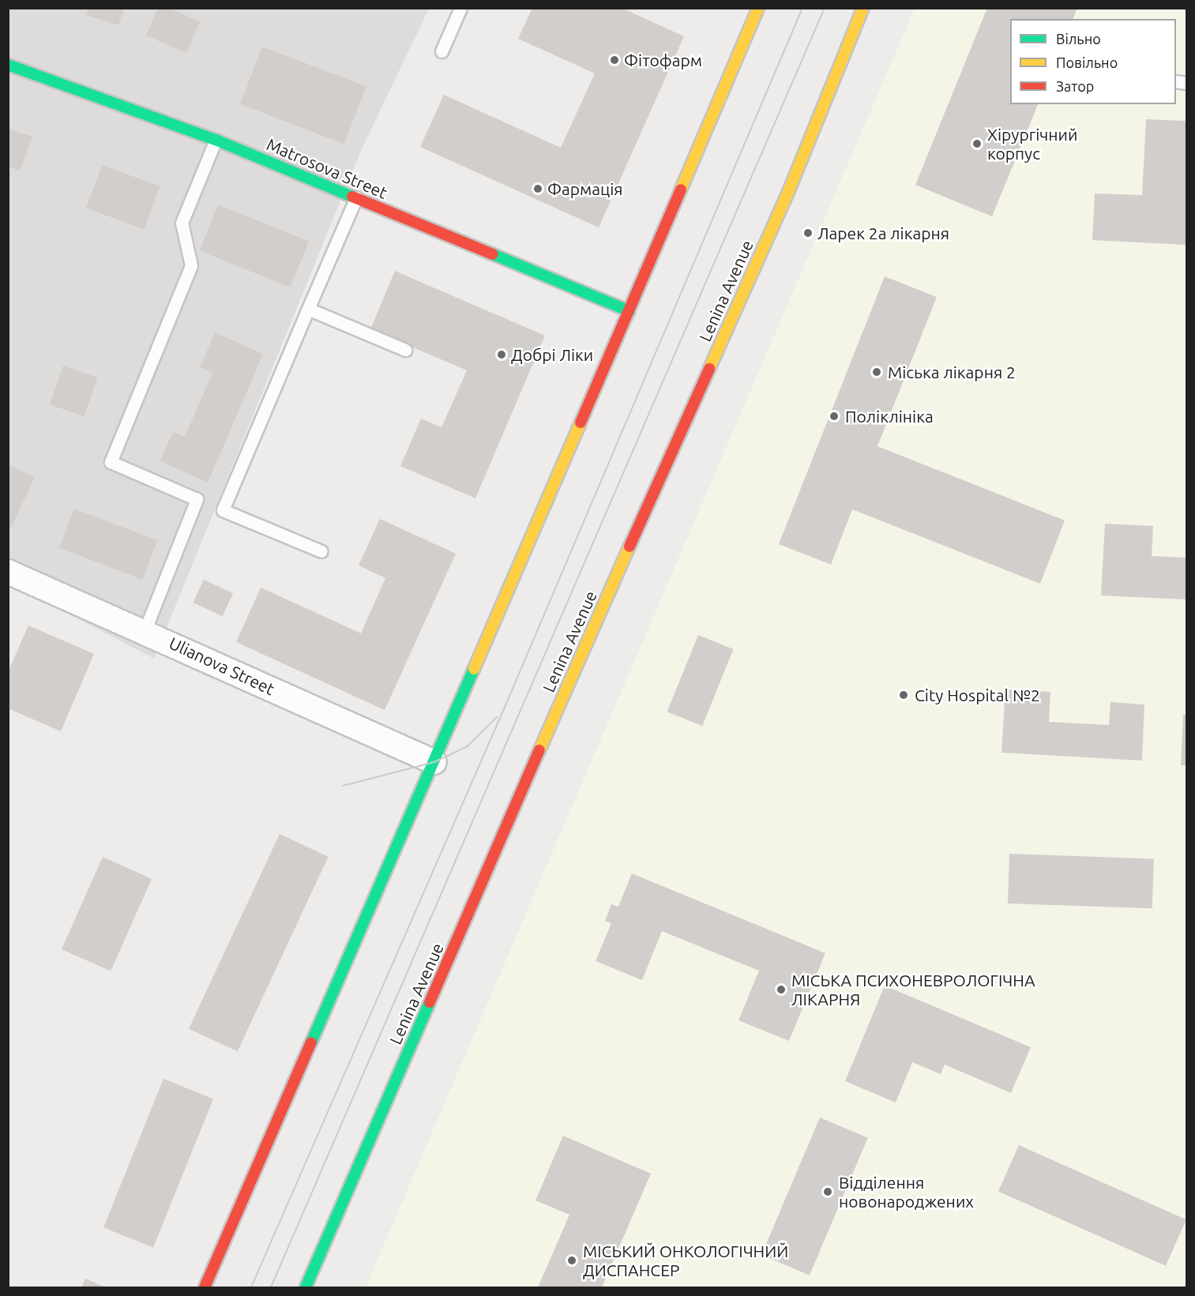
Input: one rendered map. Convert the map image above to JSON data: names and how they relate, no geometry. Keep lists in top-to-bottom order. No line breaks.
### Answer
{"streets":{"main road":["Matrosova Street","Lenina Avenue"],"street":["Ulianova Street"]},"places":["Фітофарм","Хірургічний корпус","Фармація","Ларек 2а лікарня","Добрі Ліки","Міська лікарня 2","Поліклініка","City Hospital №2","МІСЬКА ПСИХОНЕВРОЛОГІЧНА ЛІКАРНЯ","Відділення новонароджених","МІСЬКИЙ ОНКОЛОГІЧНИЙ ДИСПАНСЕР"],"legend":["Вільно","Повільно","Затор"]}
